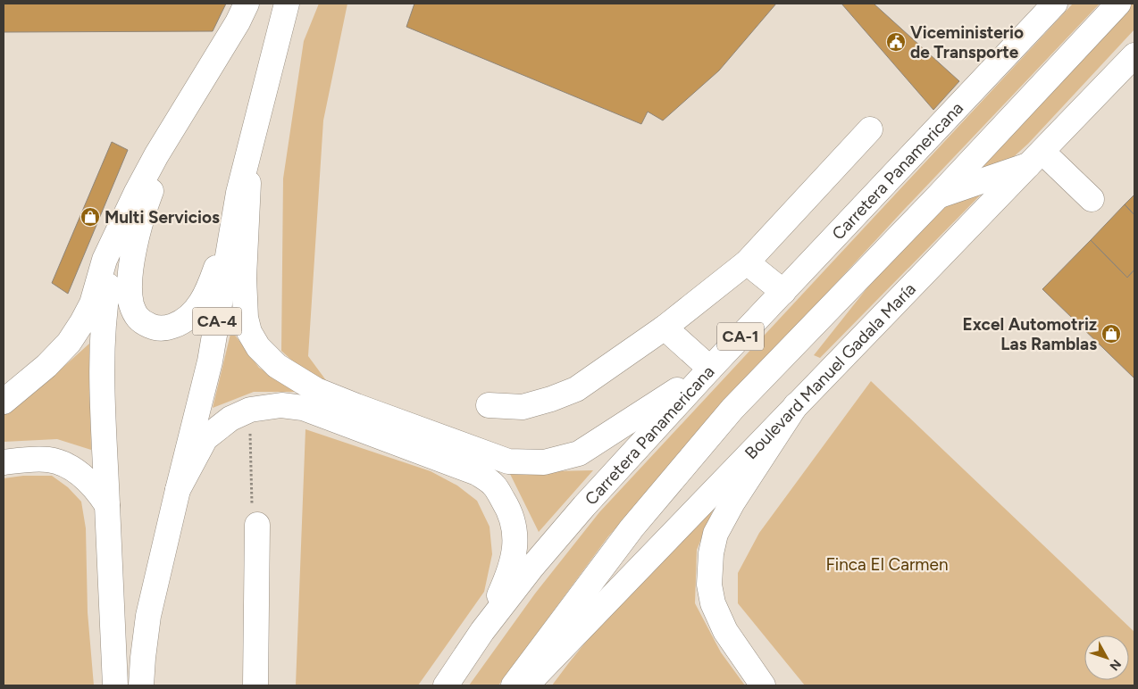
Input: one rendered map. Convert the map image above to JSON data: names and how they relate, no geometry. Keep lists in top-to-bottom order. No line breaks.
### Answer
{"streets":{"main road":["Carretera Panamericana","CA-4","CA-1","Boulevard Manuel Gadala María"]},"parks":["Finca El Carmen"],"places":{"public building":["Viceministerio de Transporte"],"shop":["Multi Servicios","Excel Automotriz Las Ramblas"]},"north":"bottom right"}
